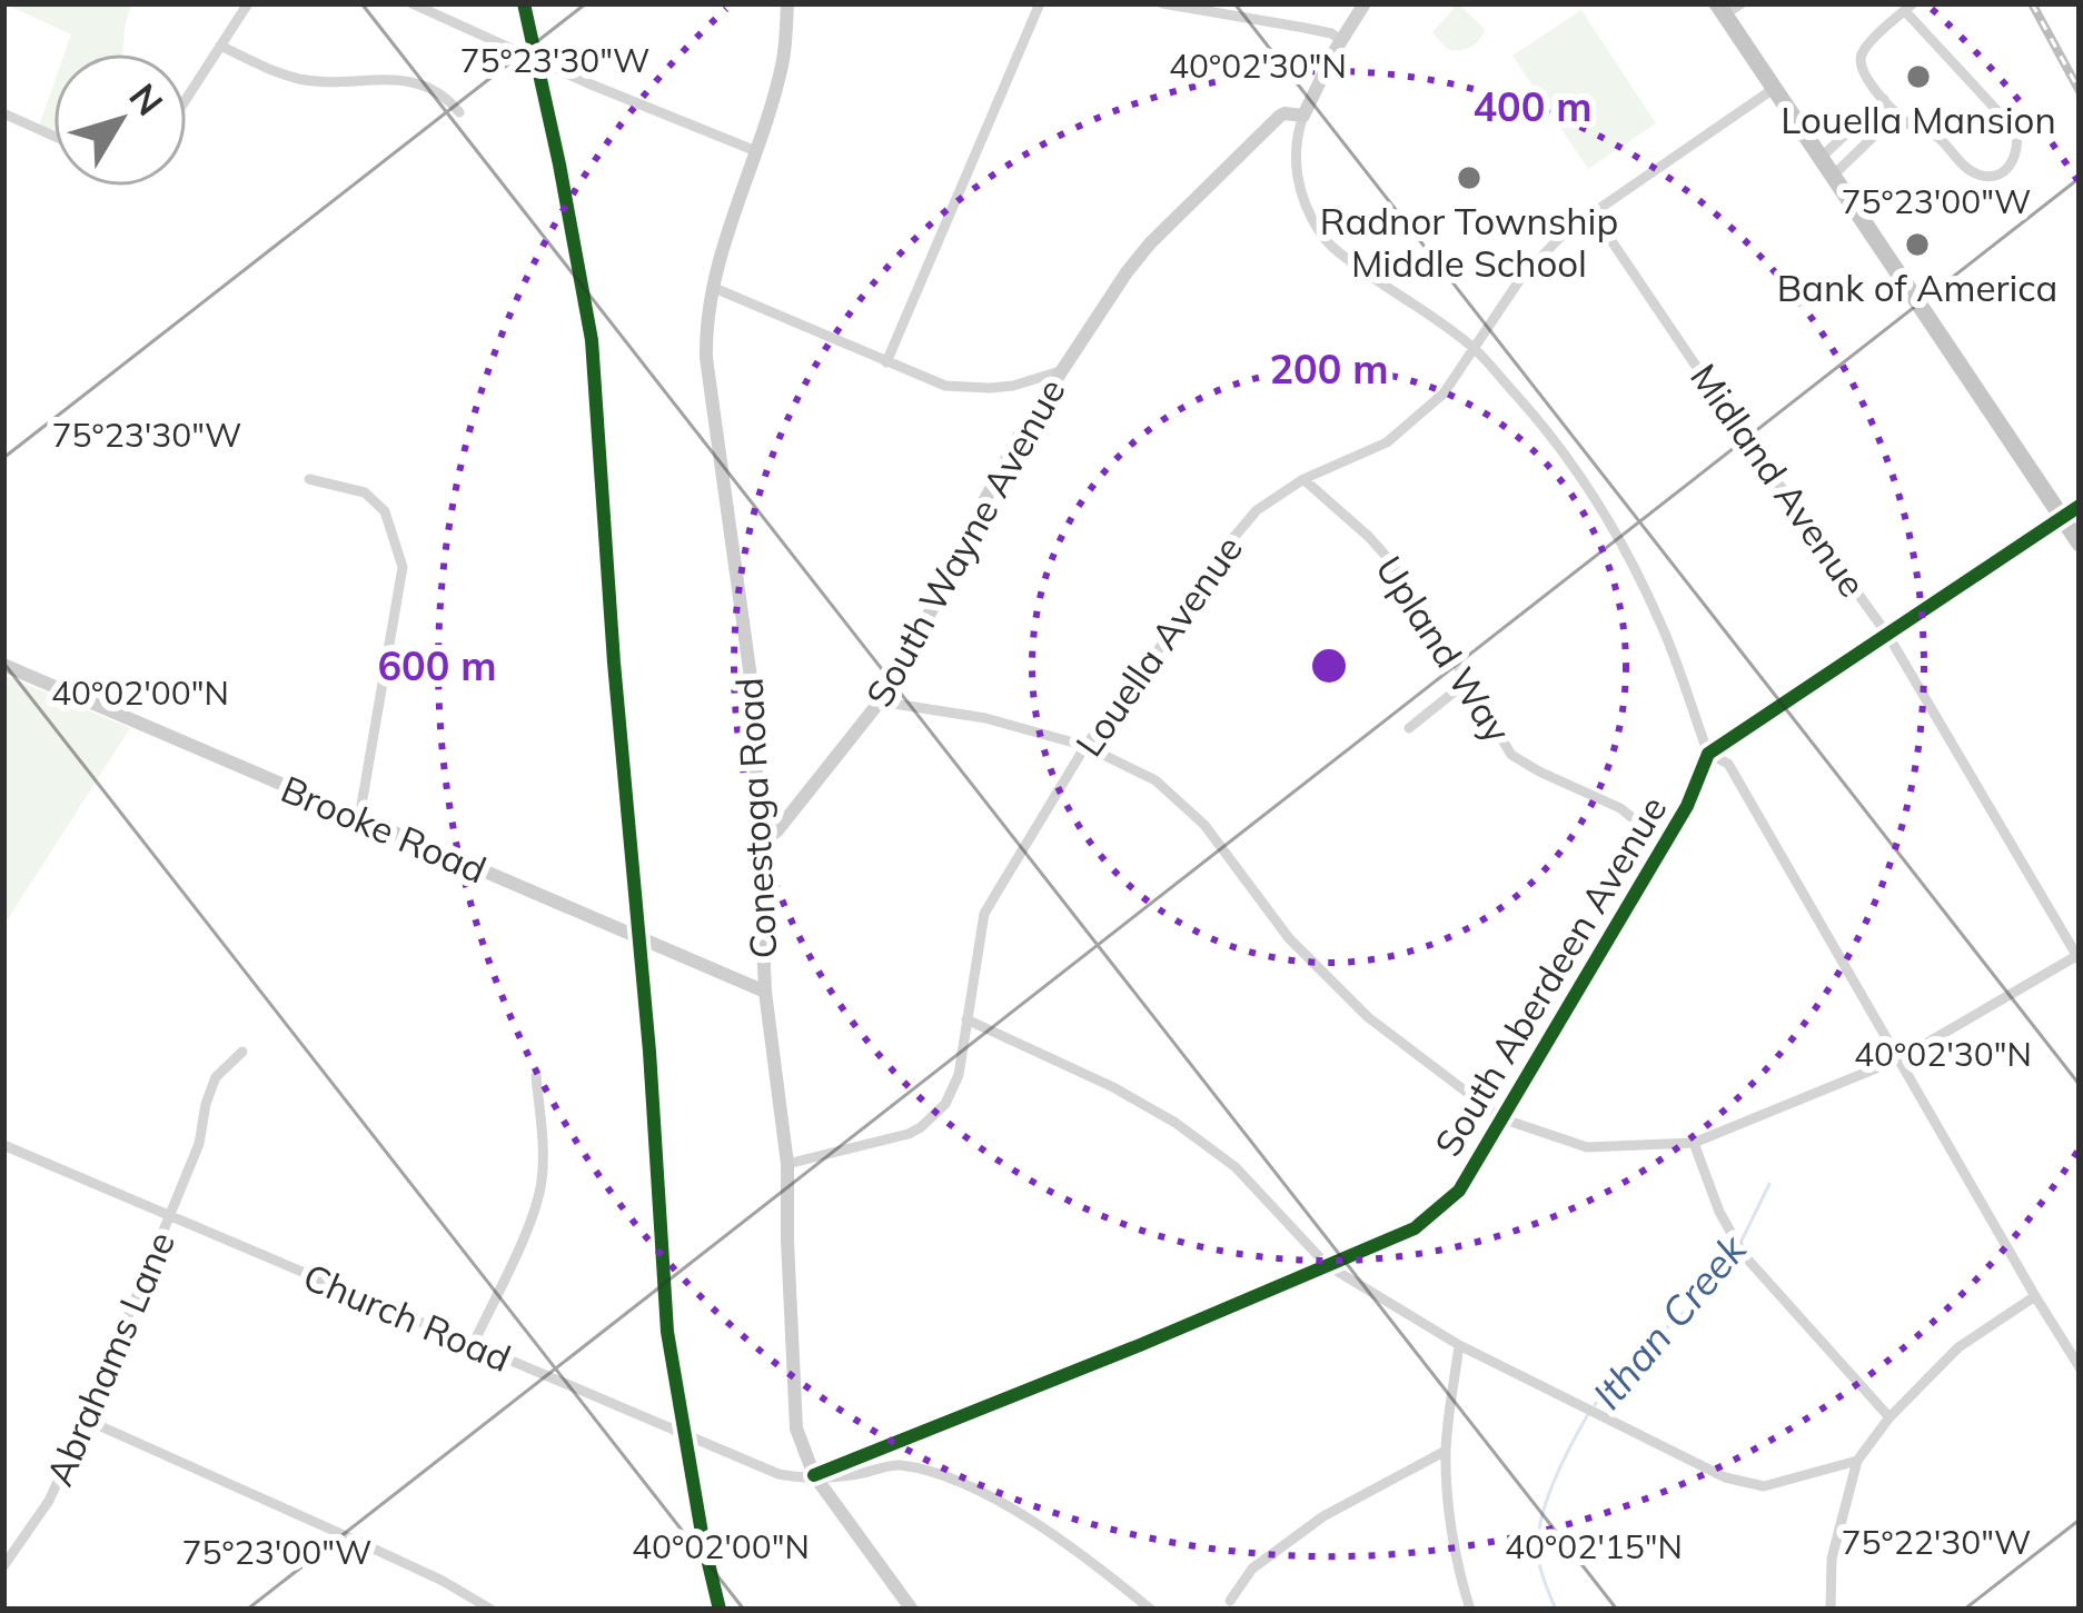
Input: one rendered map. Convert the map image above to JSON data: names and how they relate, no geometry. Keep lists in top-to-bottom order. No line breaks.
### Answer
{"streets":{"main road":["South Wayne Avenue","Conestoga Road","Brooke Road"],"street":["Midland Avenue","Louella Avenue","Upland Way","South Aberdeen Avenue","Church Road","Abrahams Lane"]},"crossings":[["Midland Avenue","Louella Avenue"],["South Wayne Avenue","Conestoga Road"],["Louella Avenue","Upland Way"],["Louella Avenue","Conestoga Road"],["Upland Way","South Aberdeen Avenue"],["Conestoga Road","Brooke Road"],["Conestoga Road","South Aberdeen Avenue"],["Conestoga Road","Church Road"],["South Aberdeen Avenue","Church Road"],["Church Road","Abrahams Lane"]],"water":["Ithan Creek"],"places":["Louella Mansion","Radnor Township Middle School","Bank of America"],"north":"top right","coordinates":["75°23'30\"W","40°02'30\"N","75°23'00\"W","40°02'00\"N","75°22'30\"W","40°02'15\"N"],"rings":["400 m","200 m","600 m"]}
